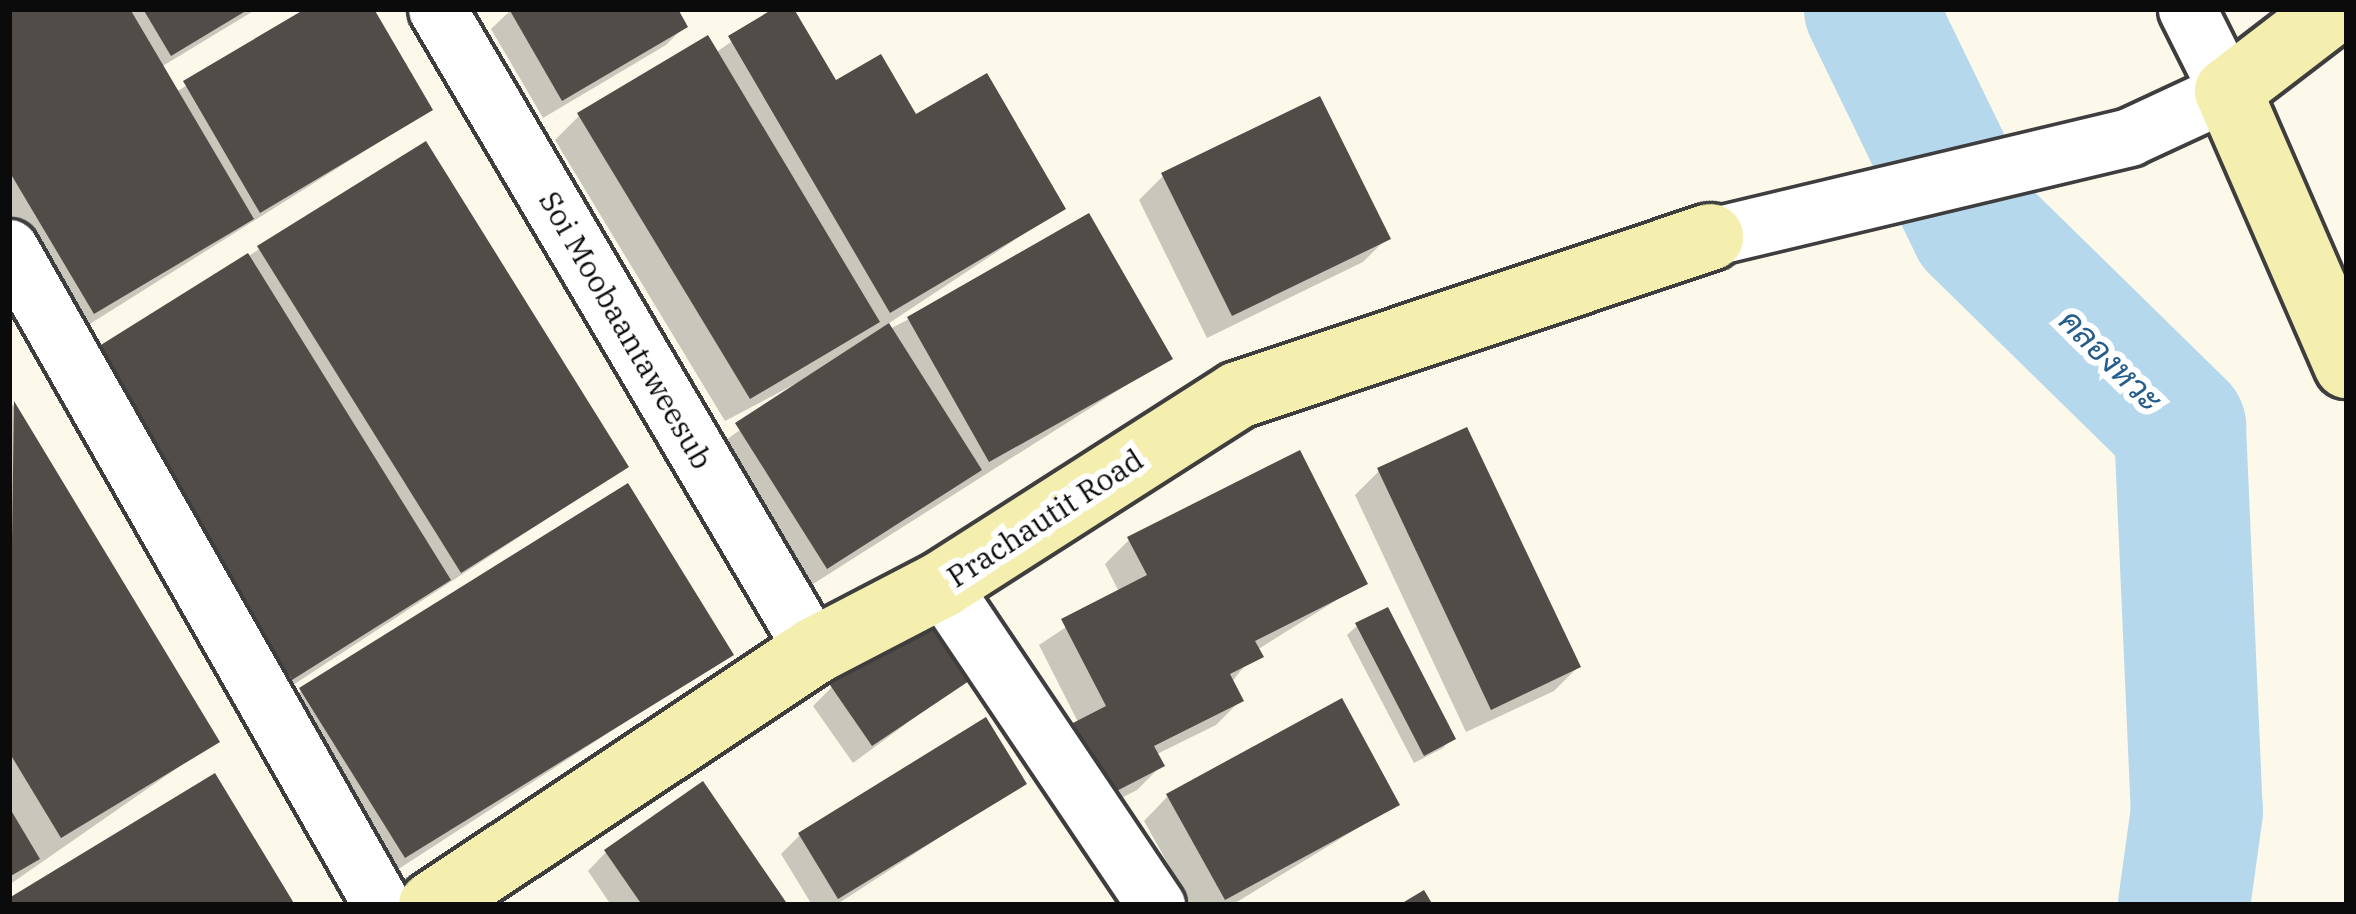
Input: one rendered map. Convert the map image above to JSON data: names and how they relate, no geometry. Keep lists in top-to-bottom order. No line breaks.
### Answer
{"streets":{"street":["Soi Moobaantaweesub","Prachautit Road"]},"crossings":[["Soi Moobaantaweesub","Prachautit Road"]],"water":["คลองหวะ"]}
